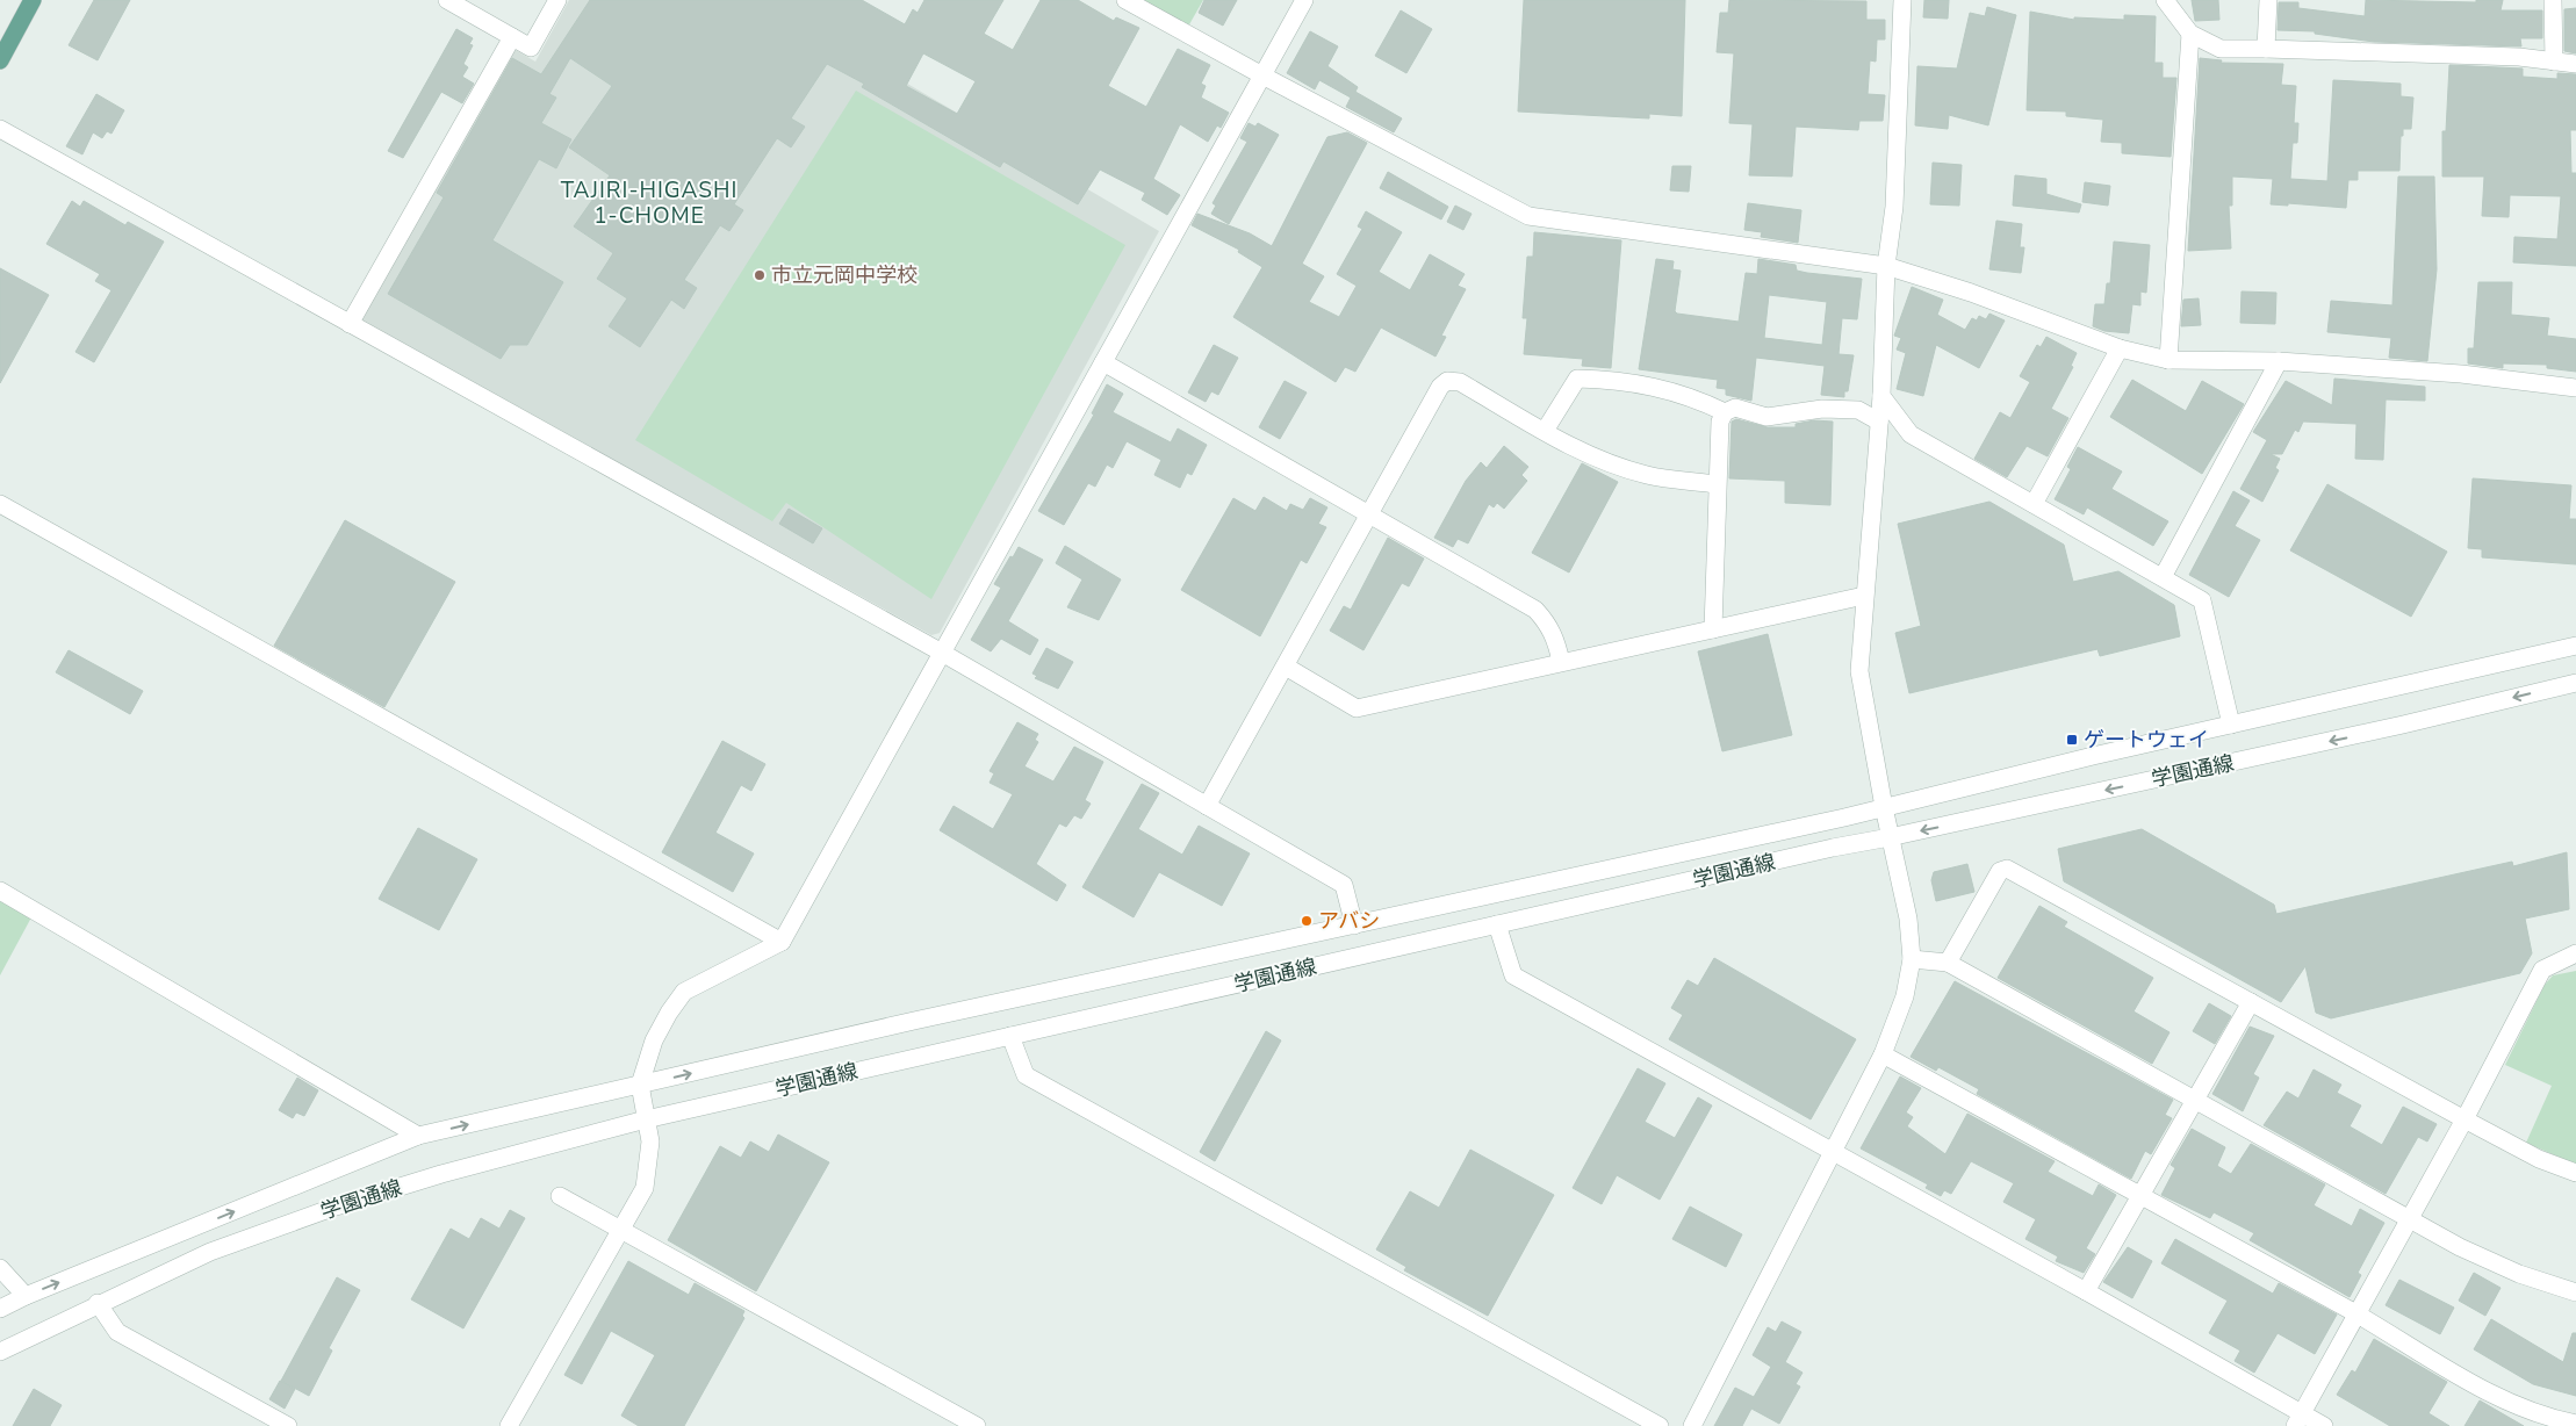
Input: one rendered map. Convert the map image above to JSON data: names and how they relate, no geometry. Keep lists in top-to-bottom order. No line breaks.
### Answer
{"streets":{"street":["学園通線"]},"districts":["TAJIRI-HIGASHI 1-CHOME"],"places":{"other":["市立元岡中学校","アバシ"],"transit":["ゲートウェイ"]}}
